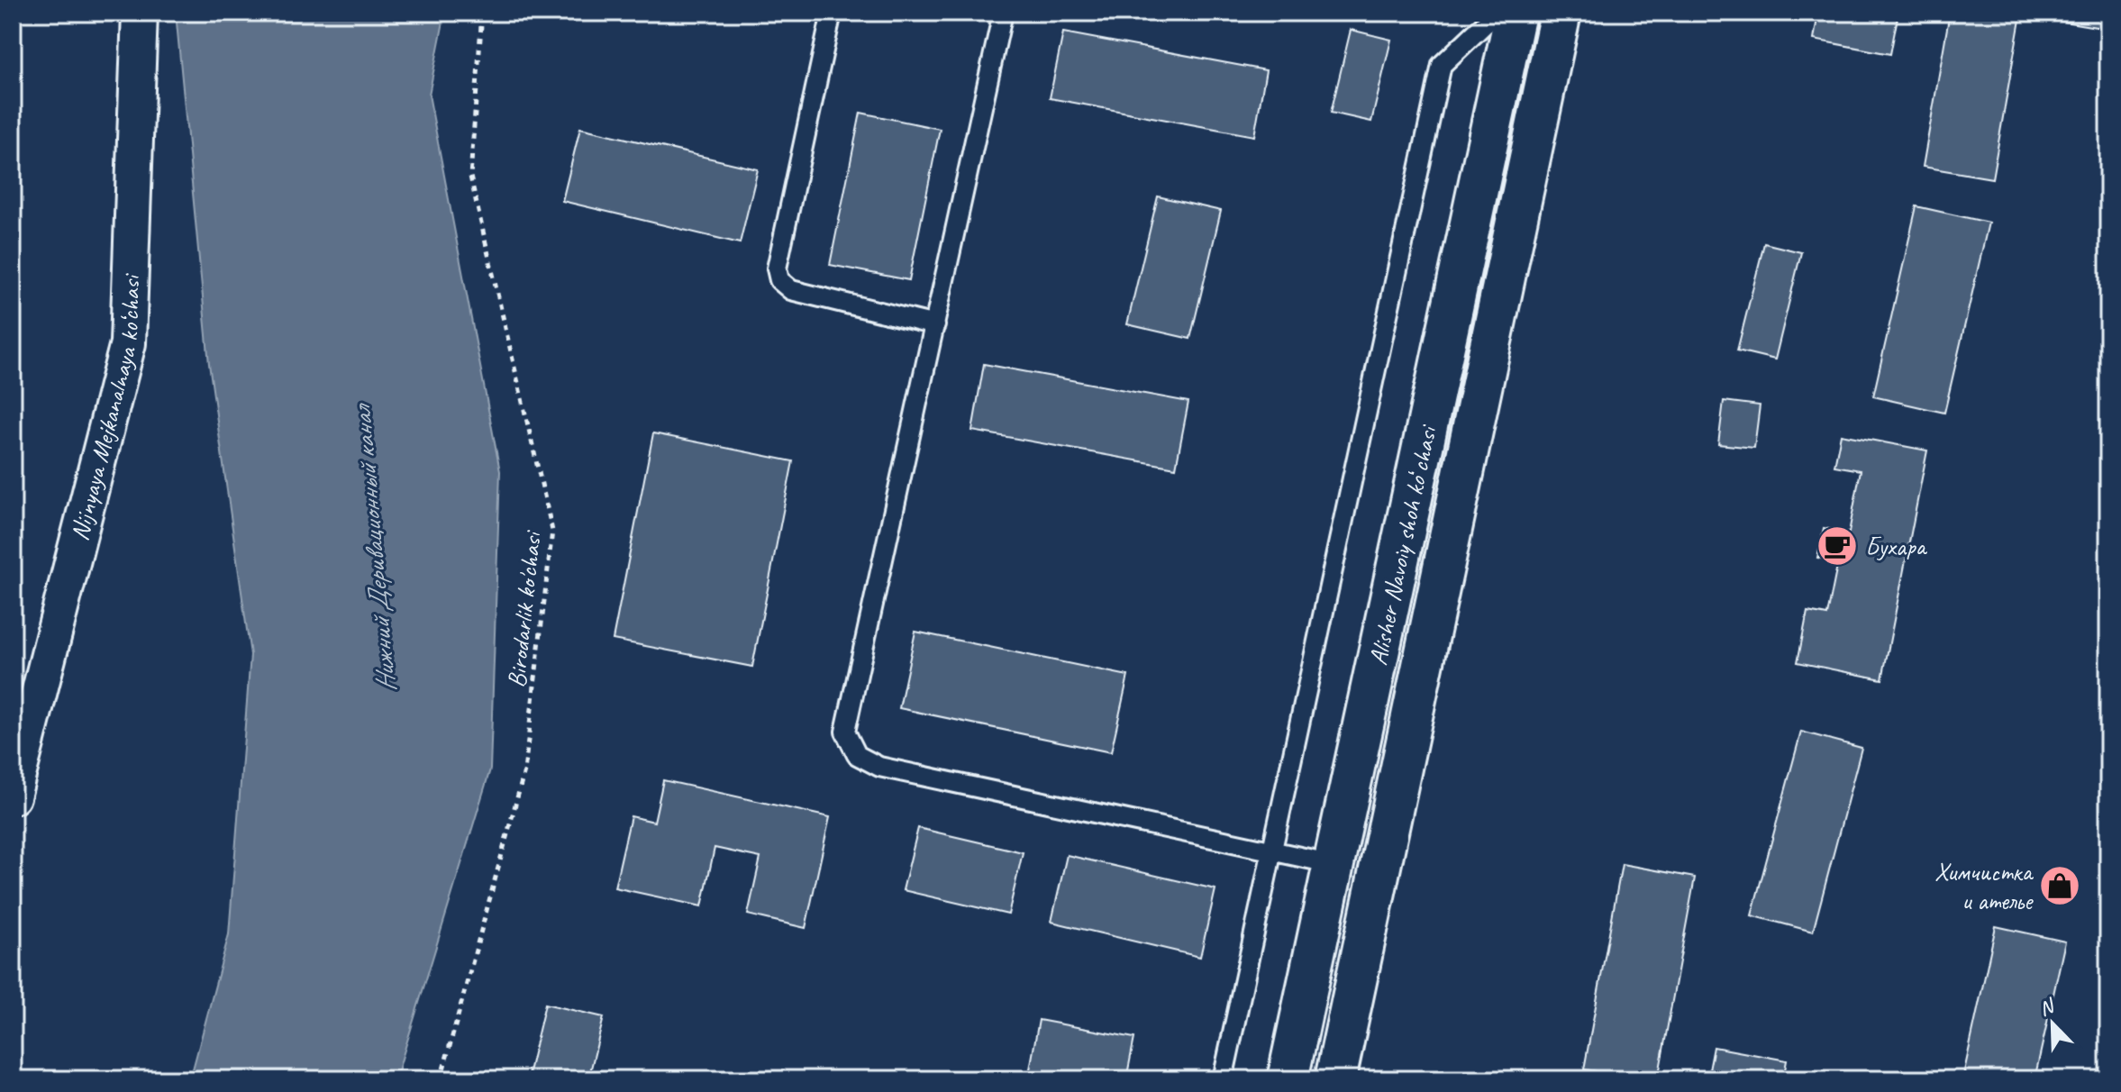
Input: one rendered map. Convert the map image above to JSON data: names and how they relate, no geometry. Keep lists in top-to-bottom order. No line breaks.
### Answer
{"streets":{"main road":["Alisher Navoiy shoh koʻchasi"],"street":["Nijnyaya Mejkanalnaya ko‘chasi"],"path":["Birodarlik ko'chasi"]},"water":["Нижний Деривационный канал"],"places":{"cafe":["Бухара"],"shop":["Химчистка и ателье"]},"north":"top left"}
